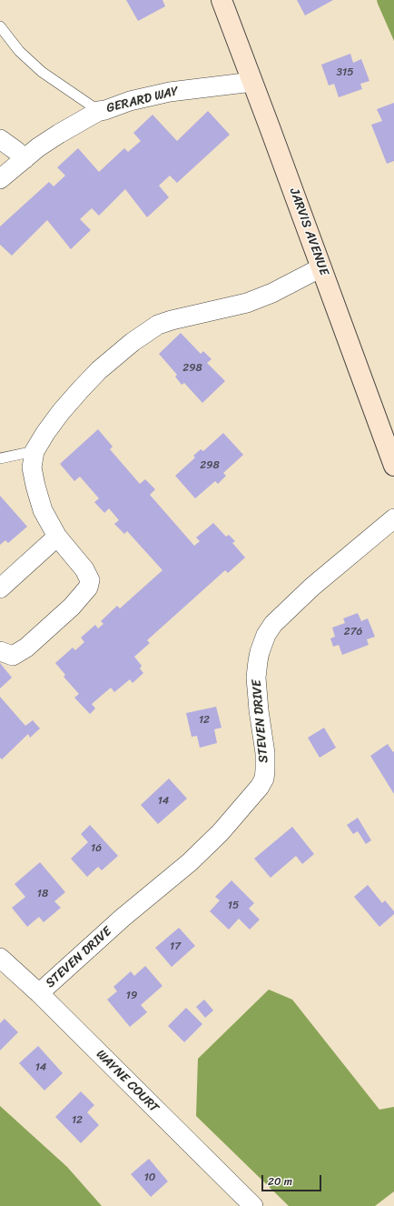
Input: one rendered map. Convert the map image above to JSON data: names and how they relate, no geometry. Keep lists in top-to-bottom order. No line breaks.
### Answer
{"streets":{"street":["GERARD WAY","JARVIS AVENUE","STEVEN DRIVE","WAYNE COURT"]},"crossings":[["GERARD WAY","JARVIS AVENUE"],["STEVEN DRIVE","WAYNE COURT"]],"house_numbers":["315","298","298","276","12","14","16","18","15","17","19","14","12","10"],"scale_bar":"20 m"}
